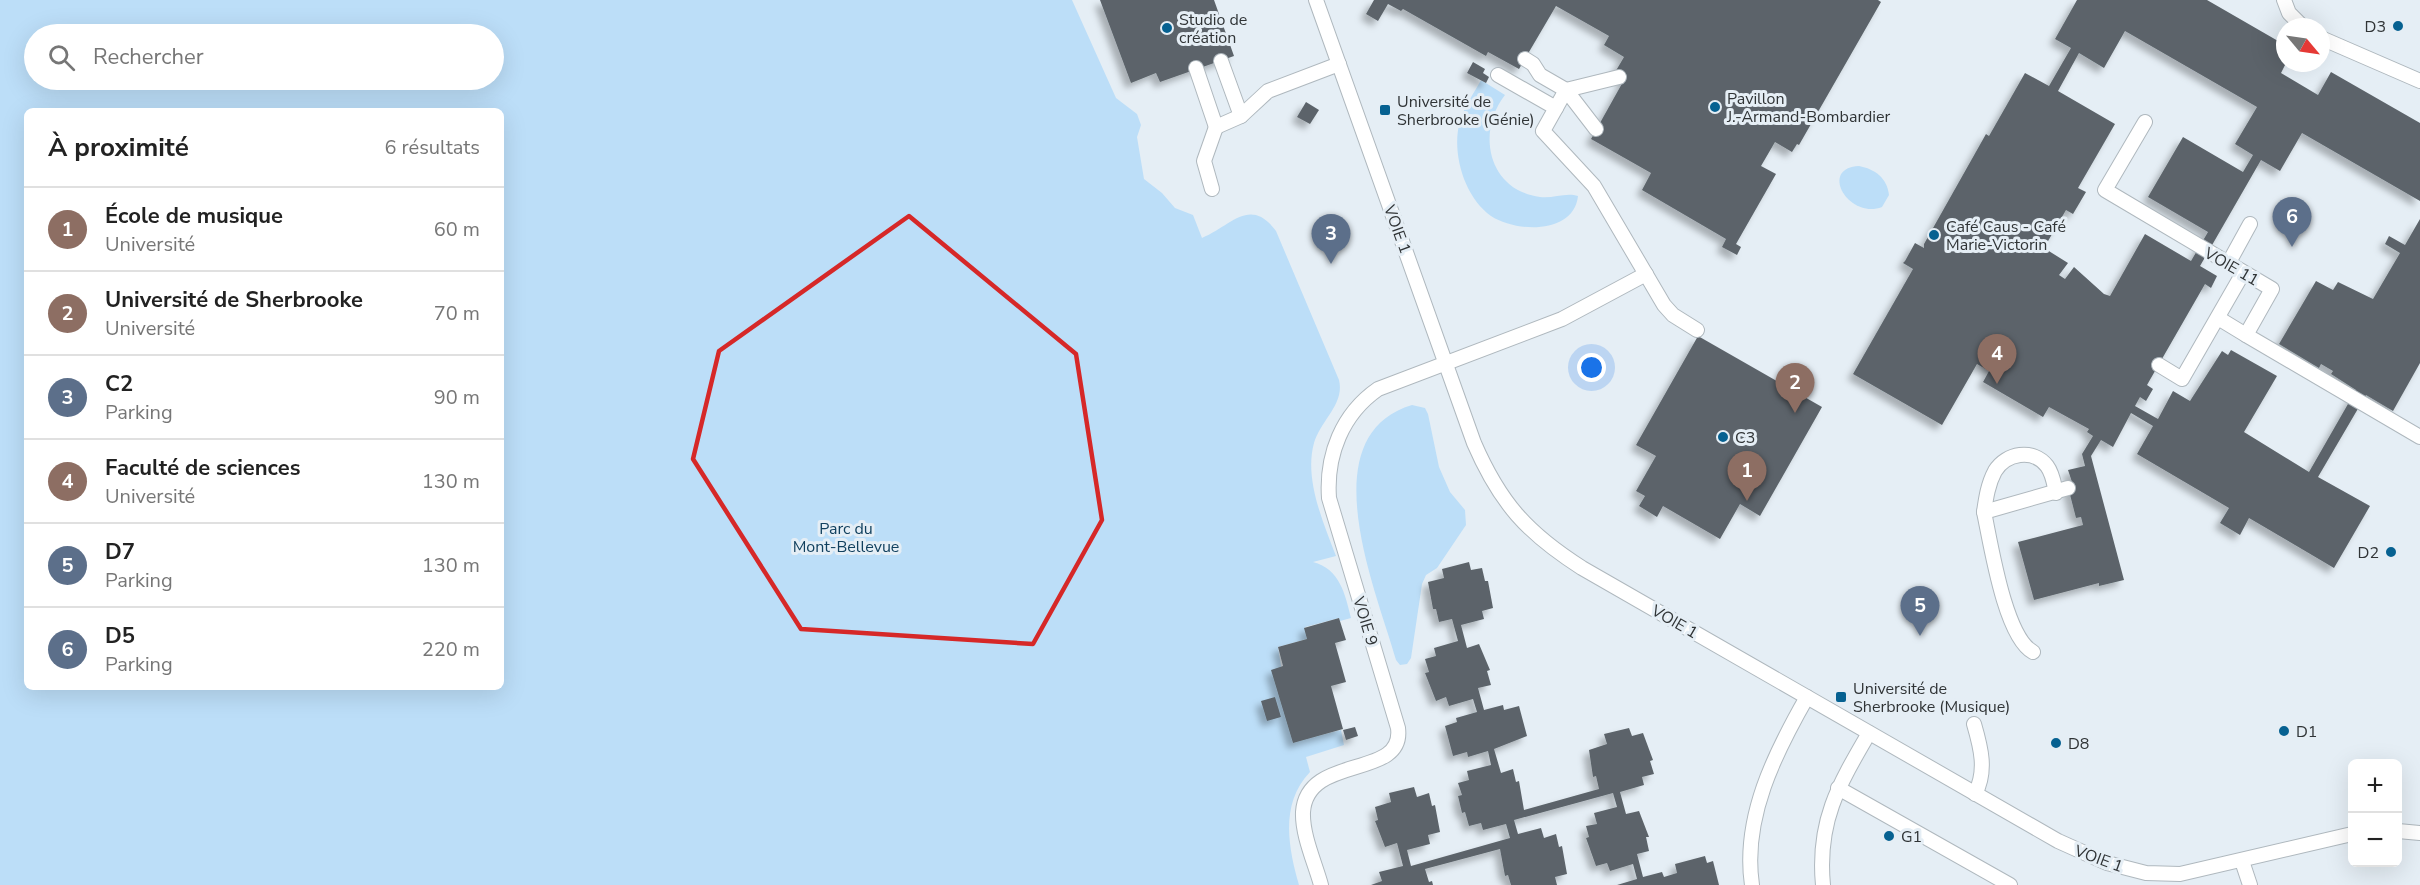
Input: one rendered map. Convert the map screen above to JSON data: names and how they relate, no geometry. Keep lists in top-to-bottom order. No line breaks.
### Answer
{"streets":{"lane":["VOIE 1","VOIE 11","VOIE 9"]},"crossings":[["VOIE 1","VOIE 9"]],"parks":["Parc du Mont-Bellevue"],"places":{"other":["D3","Studio de création","Pavillon J.-Armand-Bombardier","Café Caus - Café Marie-Victorin","C3","D2","D1","D8","G1"],"transit":["Université de Sherbrooke (Génie)","Université de Sherbrooke (Musique)"]},"north":"bottom right","page":{"search":"Rechercher","heading":["À proximité","6 résultats"],"list":[{"mark":"1","name":"École de musique","note":"Université","value":"60 m"},{"mark":"2","name":"Université de Sherbrooke","note":"Université","value":"70 m"},{"mark":"3","name":"C2","note":"Parking","value":"90 m"},{"mark":"4","name":"Faculté de sciences","note":"Université","value":"130 m"},{"mark":"5","name":"D7","note":"Parking","value":"130 m"},{"mark":"6","name":"D5","note":"Parking","value":"220 m"}],"pins":["6","3","4","2","1","5"],"map_buttons":["+","−"]}}
